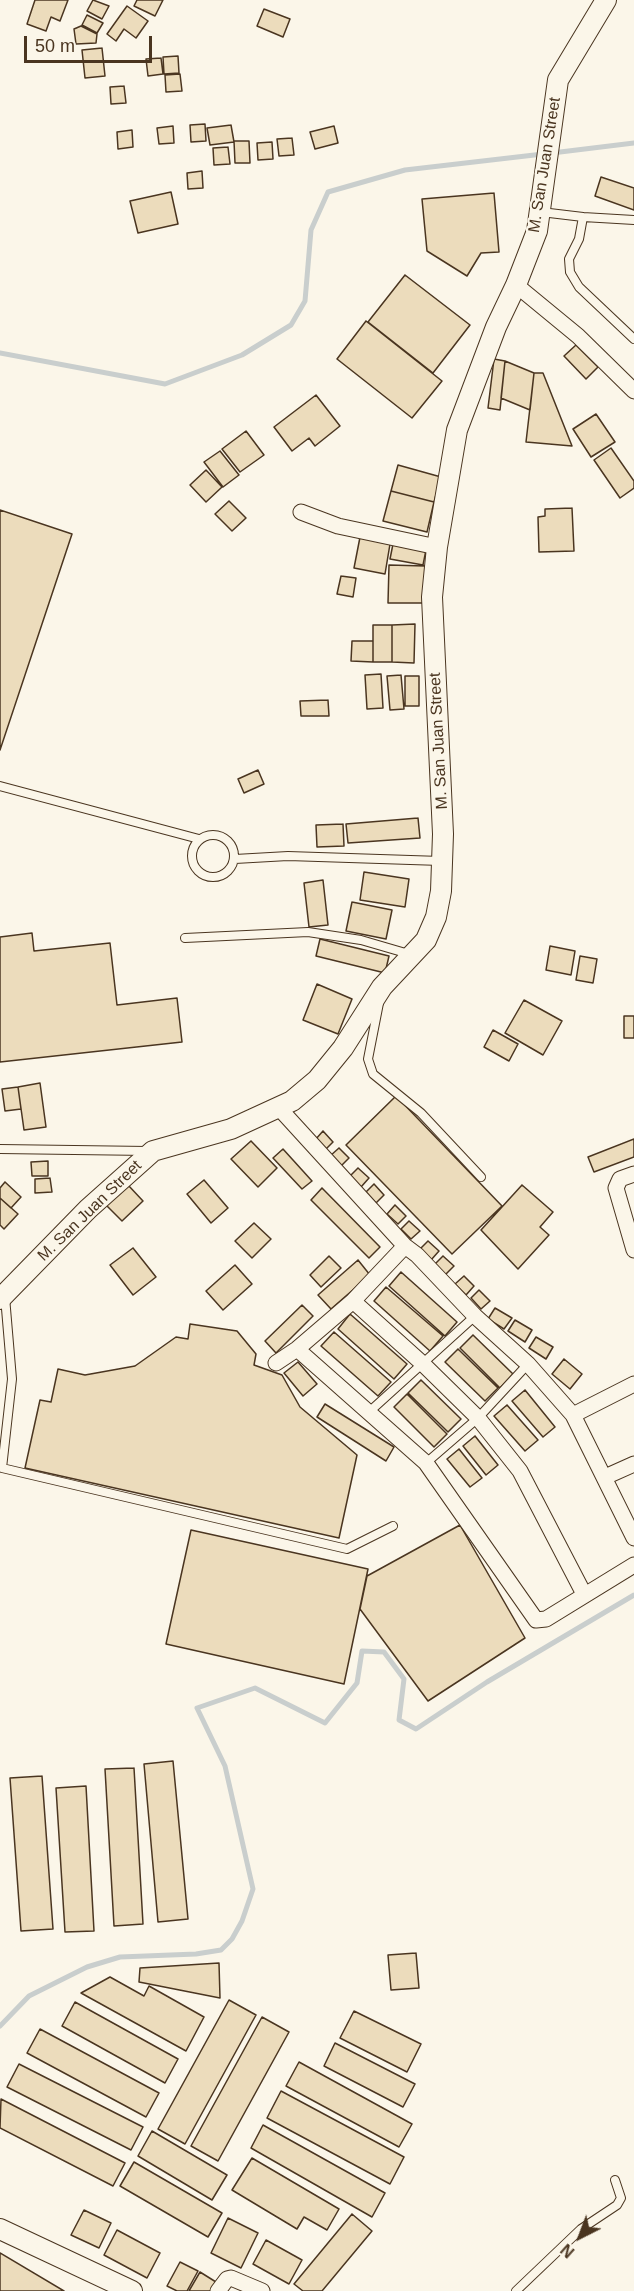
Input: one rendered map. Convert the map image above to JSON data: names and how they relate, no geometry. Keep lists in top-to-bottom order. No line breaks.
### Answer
{"streets":{"street":["M. San Juan Street"]},"scale_bar":"50 m","north":"bottom left"}
